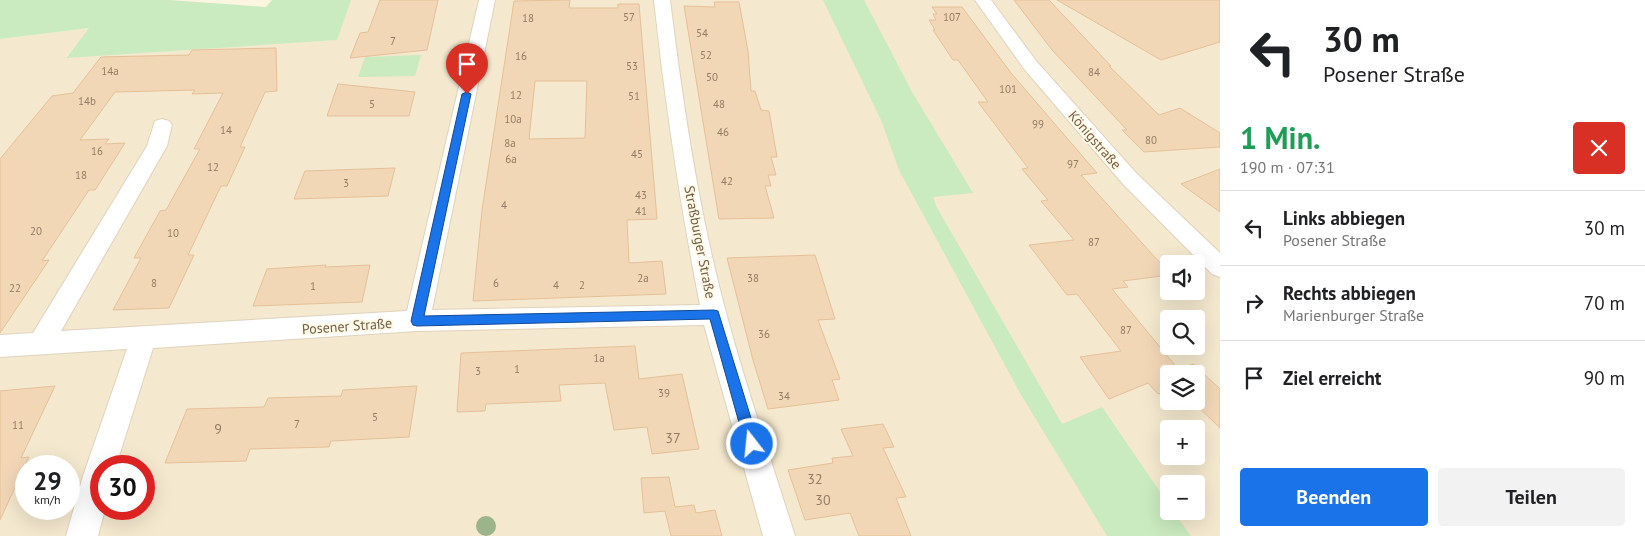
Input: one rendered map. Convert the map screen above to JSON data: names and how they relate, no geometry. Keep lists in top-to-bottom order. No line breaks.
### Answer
{"streets":{"street":["Königstraße","Straßburger Straße","Posener Straße"]},"crossings":[["Straßburger Straße","Posener Straße"]],"house_numbers":["57","107","18","54","7","52","16","53","14a","84","50","101","12","51","14b","5","48","10a","99","14","46","80","8a","16","45","6a","97","12","18","42","3","43","4","41","20","10","87","2a","38","8","6","4","2","1","22","87","36","1a","1","3","39","34","5","7","11","9","37","32","30"],"page":{"turn":["30 m","Posener Straße"],"heading":["1 Min.","190 m · 07:31"],"list":[{"name":"Links abbiegen","note":"Posener Straße","value":"30 m"},{"name":"Rechts abbiegen","note":"Marienburger Straße","value":"70 m"},{"name":"Ziel erreicht","value":"90 m"}],"map_buttons":["+","−"],"speed":"29 km/h","limit":"30","buttons":["Beenden","Teilen"]}}
